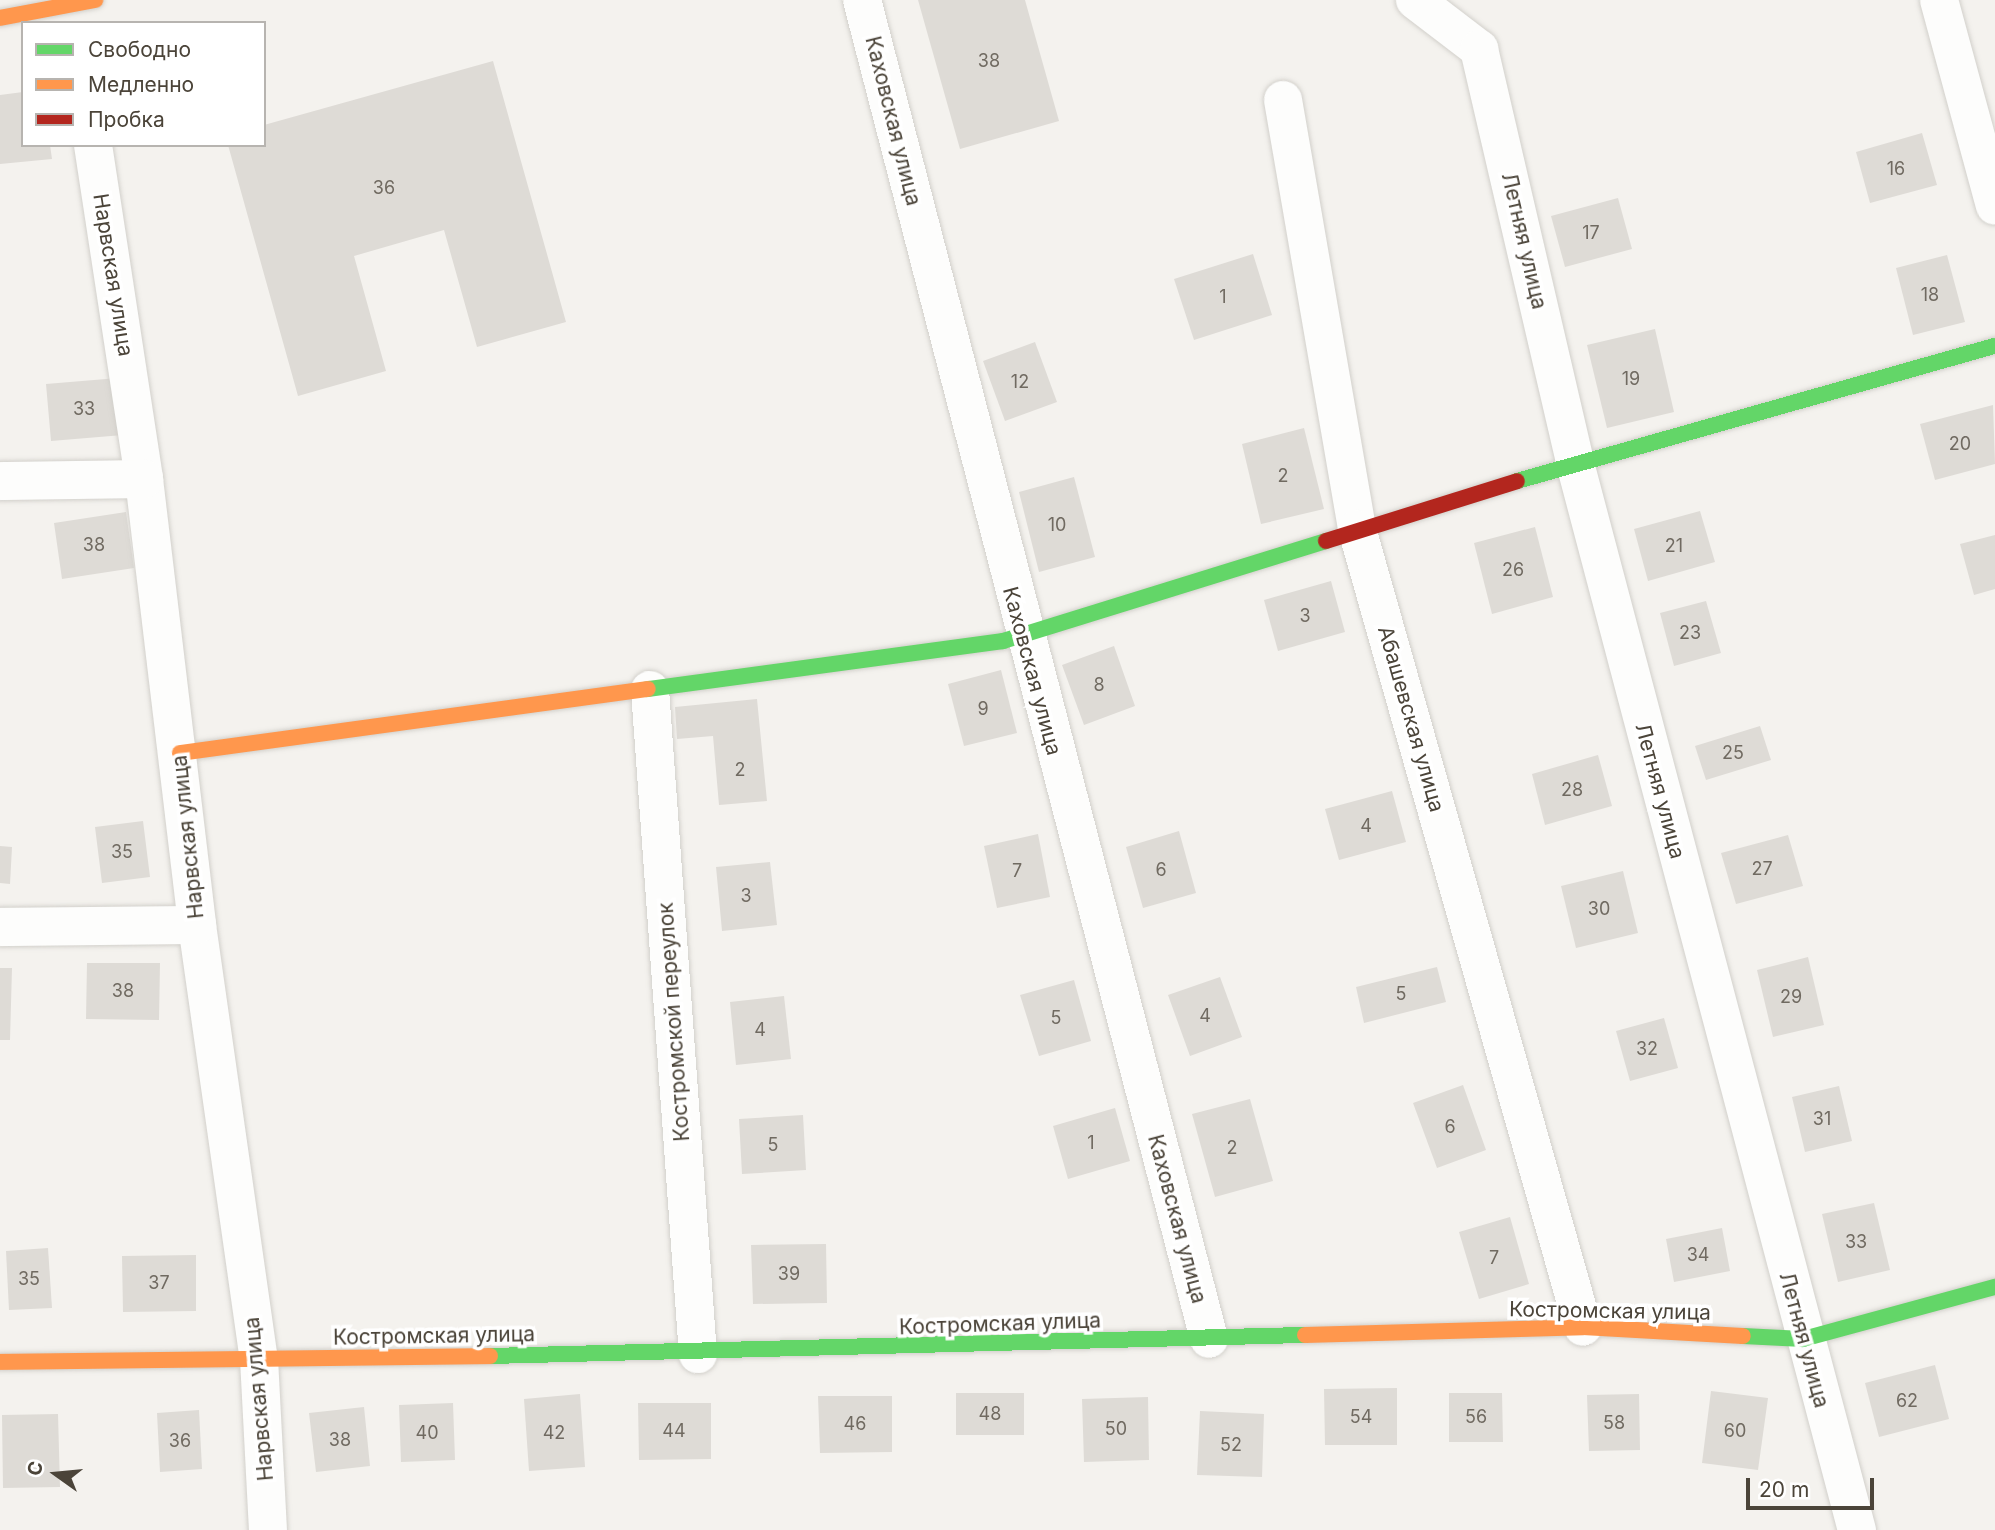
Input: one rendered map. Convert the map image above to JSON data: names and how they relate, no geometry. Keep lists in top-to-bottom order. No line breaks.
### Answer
{"streets":{"street":["Каховская улица","Летняя улица","Нарвская улица","Абашевская улица","Костромской переулок","Костромская улица"]},"crossings":[["Каховская улица","Костромская улица"],["Летняя улица","Костромская улица"],["Нарвская улица","Костромская улица"],["Абашевская улица","Костромская улица"],["Костромской переулок","Костромская улица"]],"house_numbers":["38","16","36","17","18","1","19","12","33","20","2","10","38","21","26","3","23","8","9","25","2","28","4","35","27","6","7","3","30","38","5","29","4","5","4","32","31","6","1","5","2","33","34","7","39","35","37","62","48","54","56","58","46","50","44","60","40","42","38","36","52"],"legend":["Свободно","Медленно","Пробка"],"scale_bar":"20 m","north":"left"}
